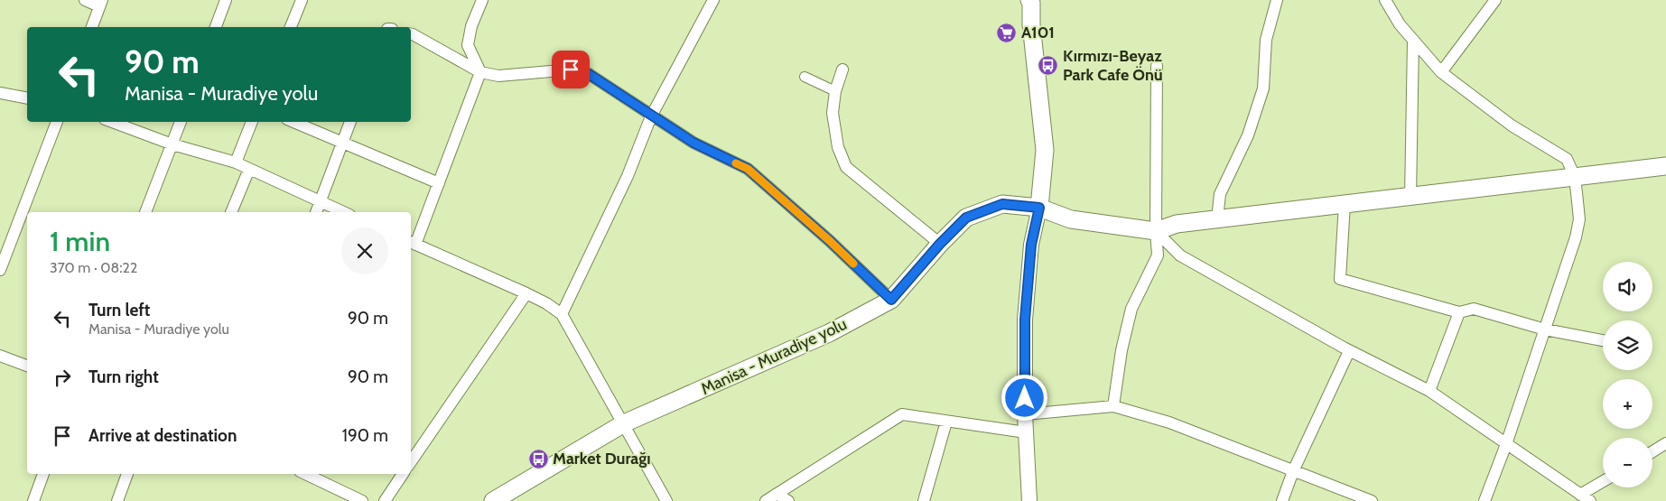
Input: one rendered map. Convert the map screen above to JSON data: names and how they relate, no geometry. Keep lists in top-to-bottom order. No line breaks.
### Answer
{"streets":{"main road":["Manisa - Muradiye yolu"]},"places":{"supermarket":["A101"],"bus stop":["Kırmızı-Beyaz Park Cafe Önü","Market Durağı"]},"page":{"turn":["90 m","Manisa - Muradiye yolu"],"heading":["1 min","370 m · 08:22"],"map_buttons":["+","−"],"list":[{"name":"Turn left","note":"Manisa - Muradiye yolu","value":"90 m"},{"name":"Turn right","value":"90 m"},{"name":"Arrive at destination","value":"190 m"}]}}
